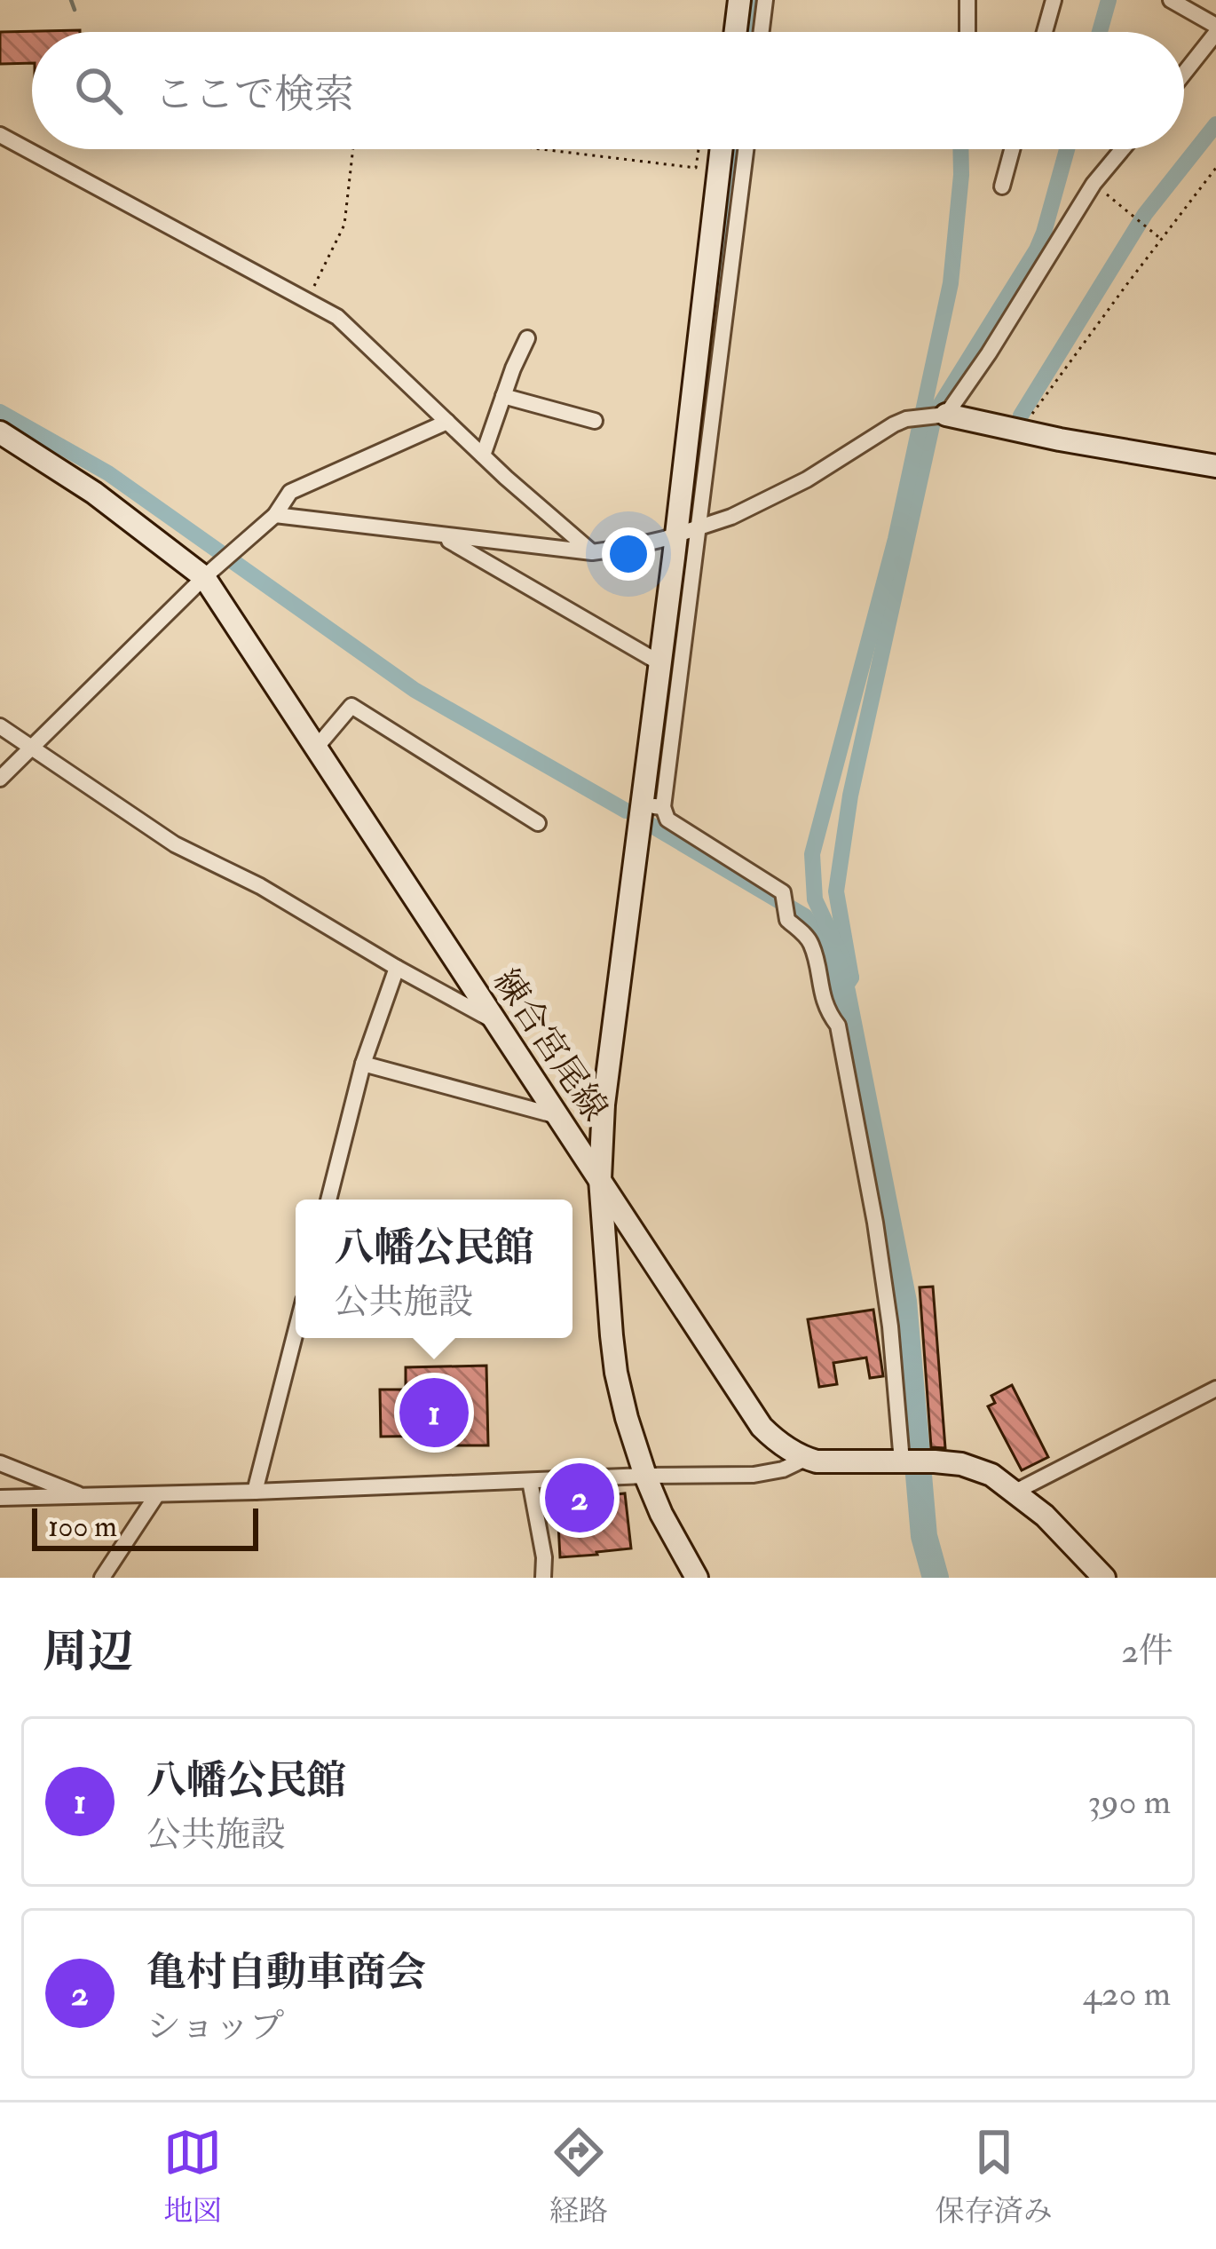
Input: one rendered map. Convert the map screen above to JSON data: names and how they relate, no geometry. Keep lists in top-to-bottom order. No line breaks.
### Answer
{"streets":{"street":["練合宮尾線"]},"scale_bar":"100 m","page":{"search":"ここで検索","popup":["八幡公民館","公共施設"],"pins":["1","2"],"scale":"100 m","heading":["周辺","2件"],"list":[{"mark":"1","name":"八幡公民館","note":"公共施設","value":"390 m"},{"mark":"2","name":"亀村自動車商会","note":"ショップ","value":"420 m"}],"nav":["地図","経路","保存済み"]}}
